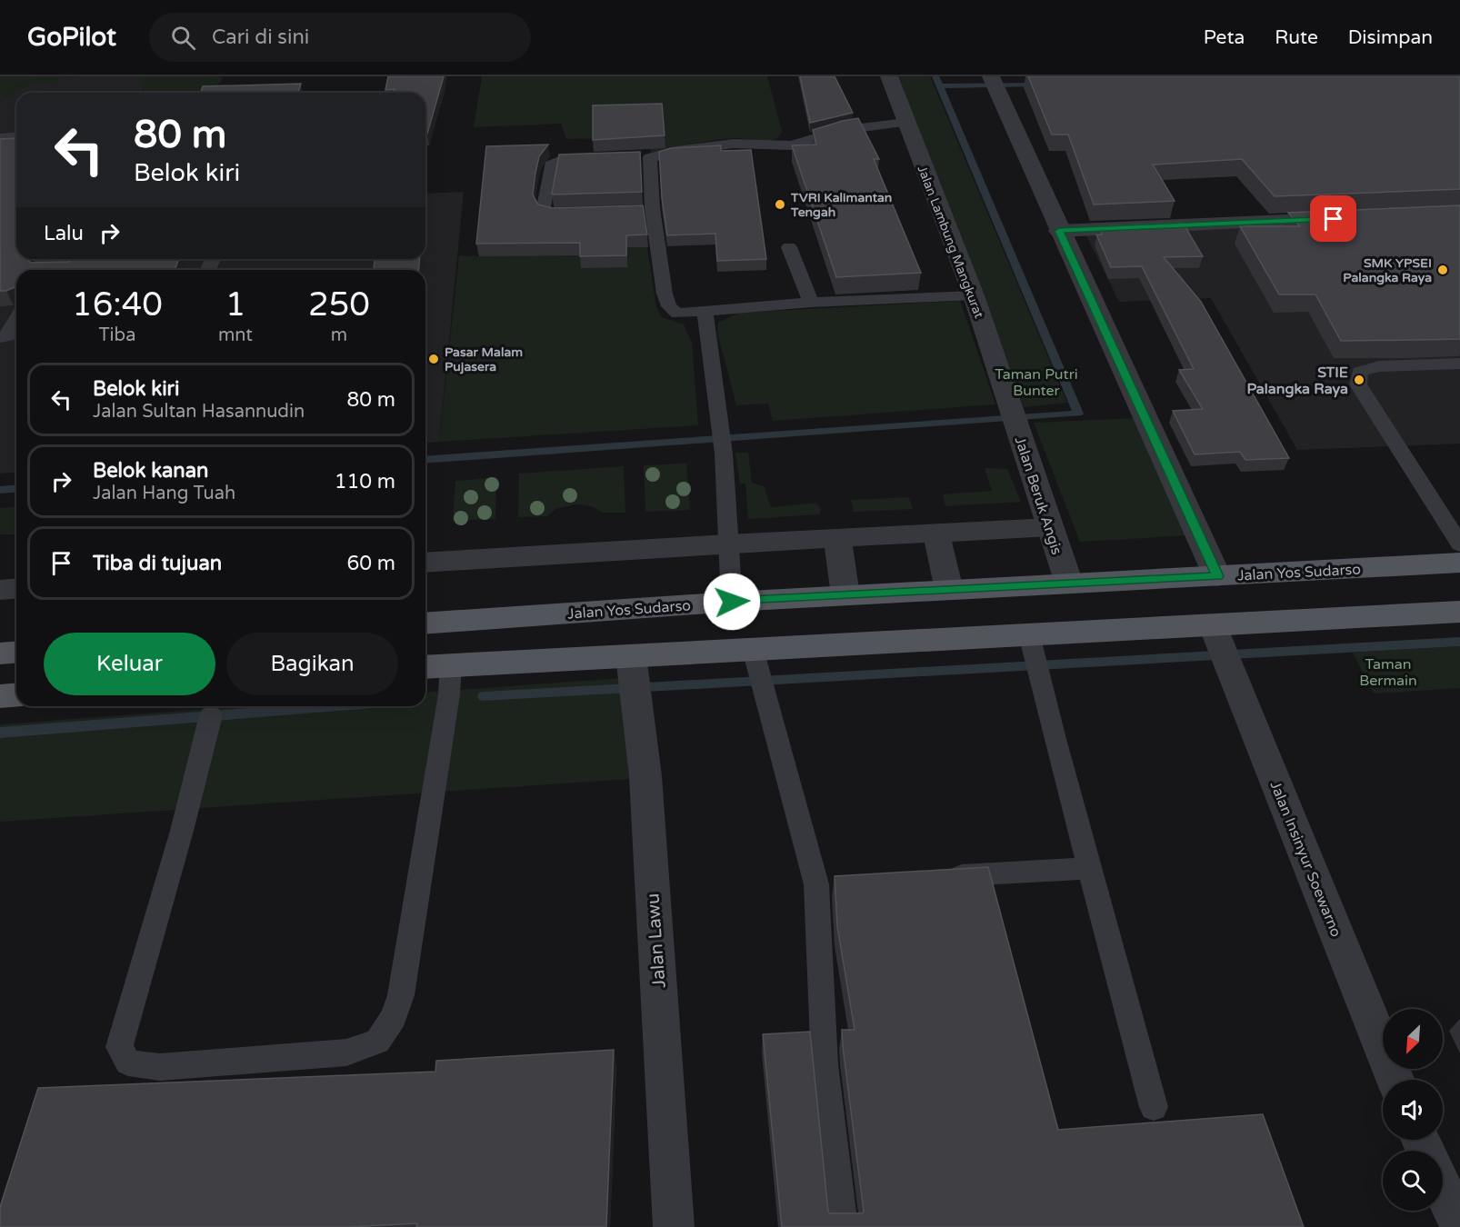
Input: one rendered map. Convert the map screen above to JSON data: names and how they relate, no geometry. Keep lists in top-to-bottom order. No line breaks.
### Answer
{"streets":{"main road":["Jalan Yos Sudarso"],"street":["Jalan Lambung Mangkurat","Jalan Beruk Angis","Jalan Insinyur Soewarno","Jalan Lawu"]},"crossings":[["Jalan Lambung Mangkurat","Jalan Beruk Angis"],["Jalan Beruk Angis","Jalan Yos Sudarso"]],"parks":["Taman Putri Bunter","Taman Bermain"],"places":["TVRI Kalimantan Tengah","SMK YPSEI Palangka Raya","Pasar Malam Pujasera","STIE Palangka Raya"],"north":"bottom left","page":{"header":"GoPilot","search":"Cari di sini","nav":["Peta","Rute","Disimpan"],"turn":["80 m","Belok kiri"],"then":"Lalu","eta":["16:40","Tiba","1","mnt","250","m"],"list":[{"name":"Belok kiri","note":"Jalan Sultan Hasannudin","value":"80 m"},{"name":"Belok kanan","note":"Jalan Hang Tuah","value":"110 m"},{"name":"Tiba di tujuan","value":"60 m"}],"buttons":["Keluar","Bagikan"]}}
